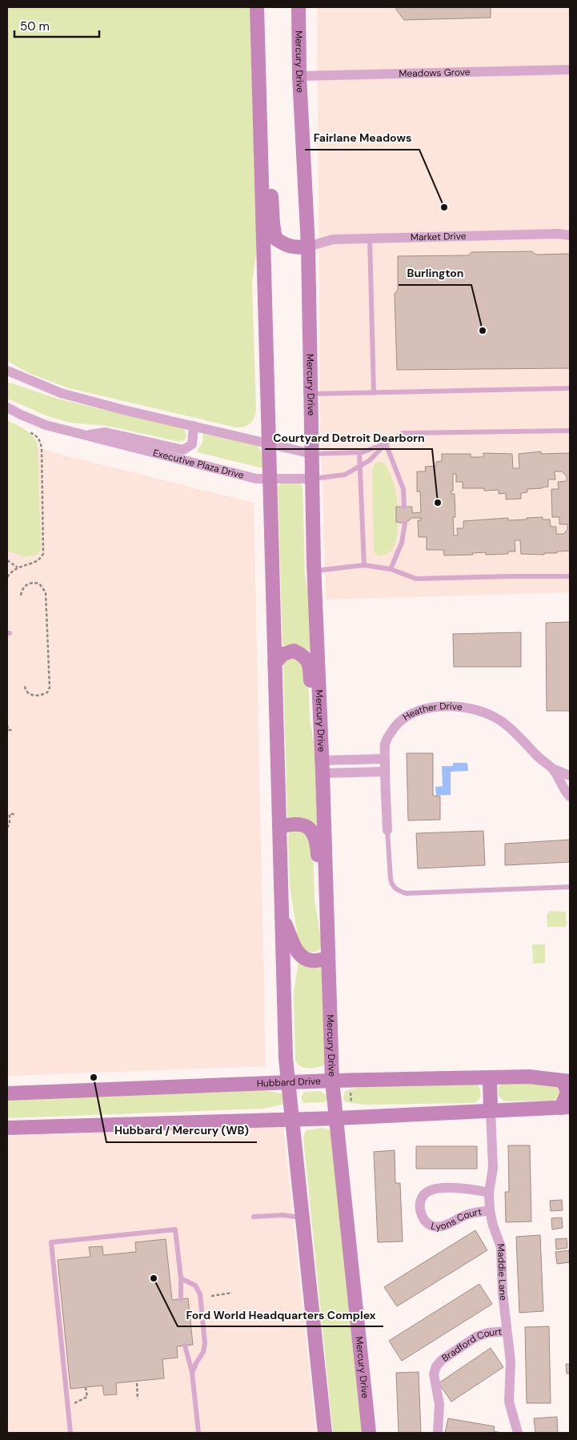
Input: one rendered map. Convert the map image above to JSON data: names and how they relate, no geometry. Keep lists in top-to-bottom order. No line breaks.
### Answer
{"streets":{"street":["Mercury Drive","Meadows Grove","Market Drive","Executive Plaza Drive","Heather Drive","Hubbard Drive","Lyons Court","Maddie Lane","Bradford Court"]},"crossings":[["Mercury Drive","Meadows Grove"],["Mercury Drive","Market Drive"],["Mercury Drive","Executive Plaza Drive"],["Mercury Drive","Hubbard Drive"],["Lyons Court","Maddie Lane"],["Maddie Lane","Bradford Court"]],"places":["Fairlane Meadows","Burlington","Courtyard Detroit Dearborn","Hubbard / Mercury (WB)","Ford World Headquarters Complex"],"scale_bar":"50 m"}
